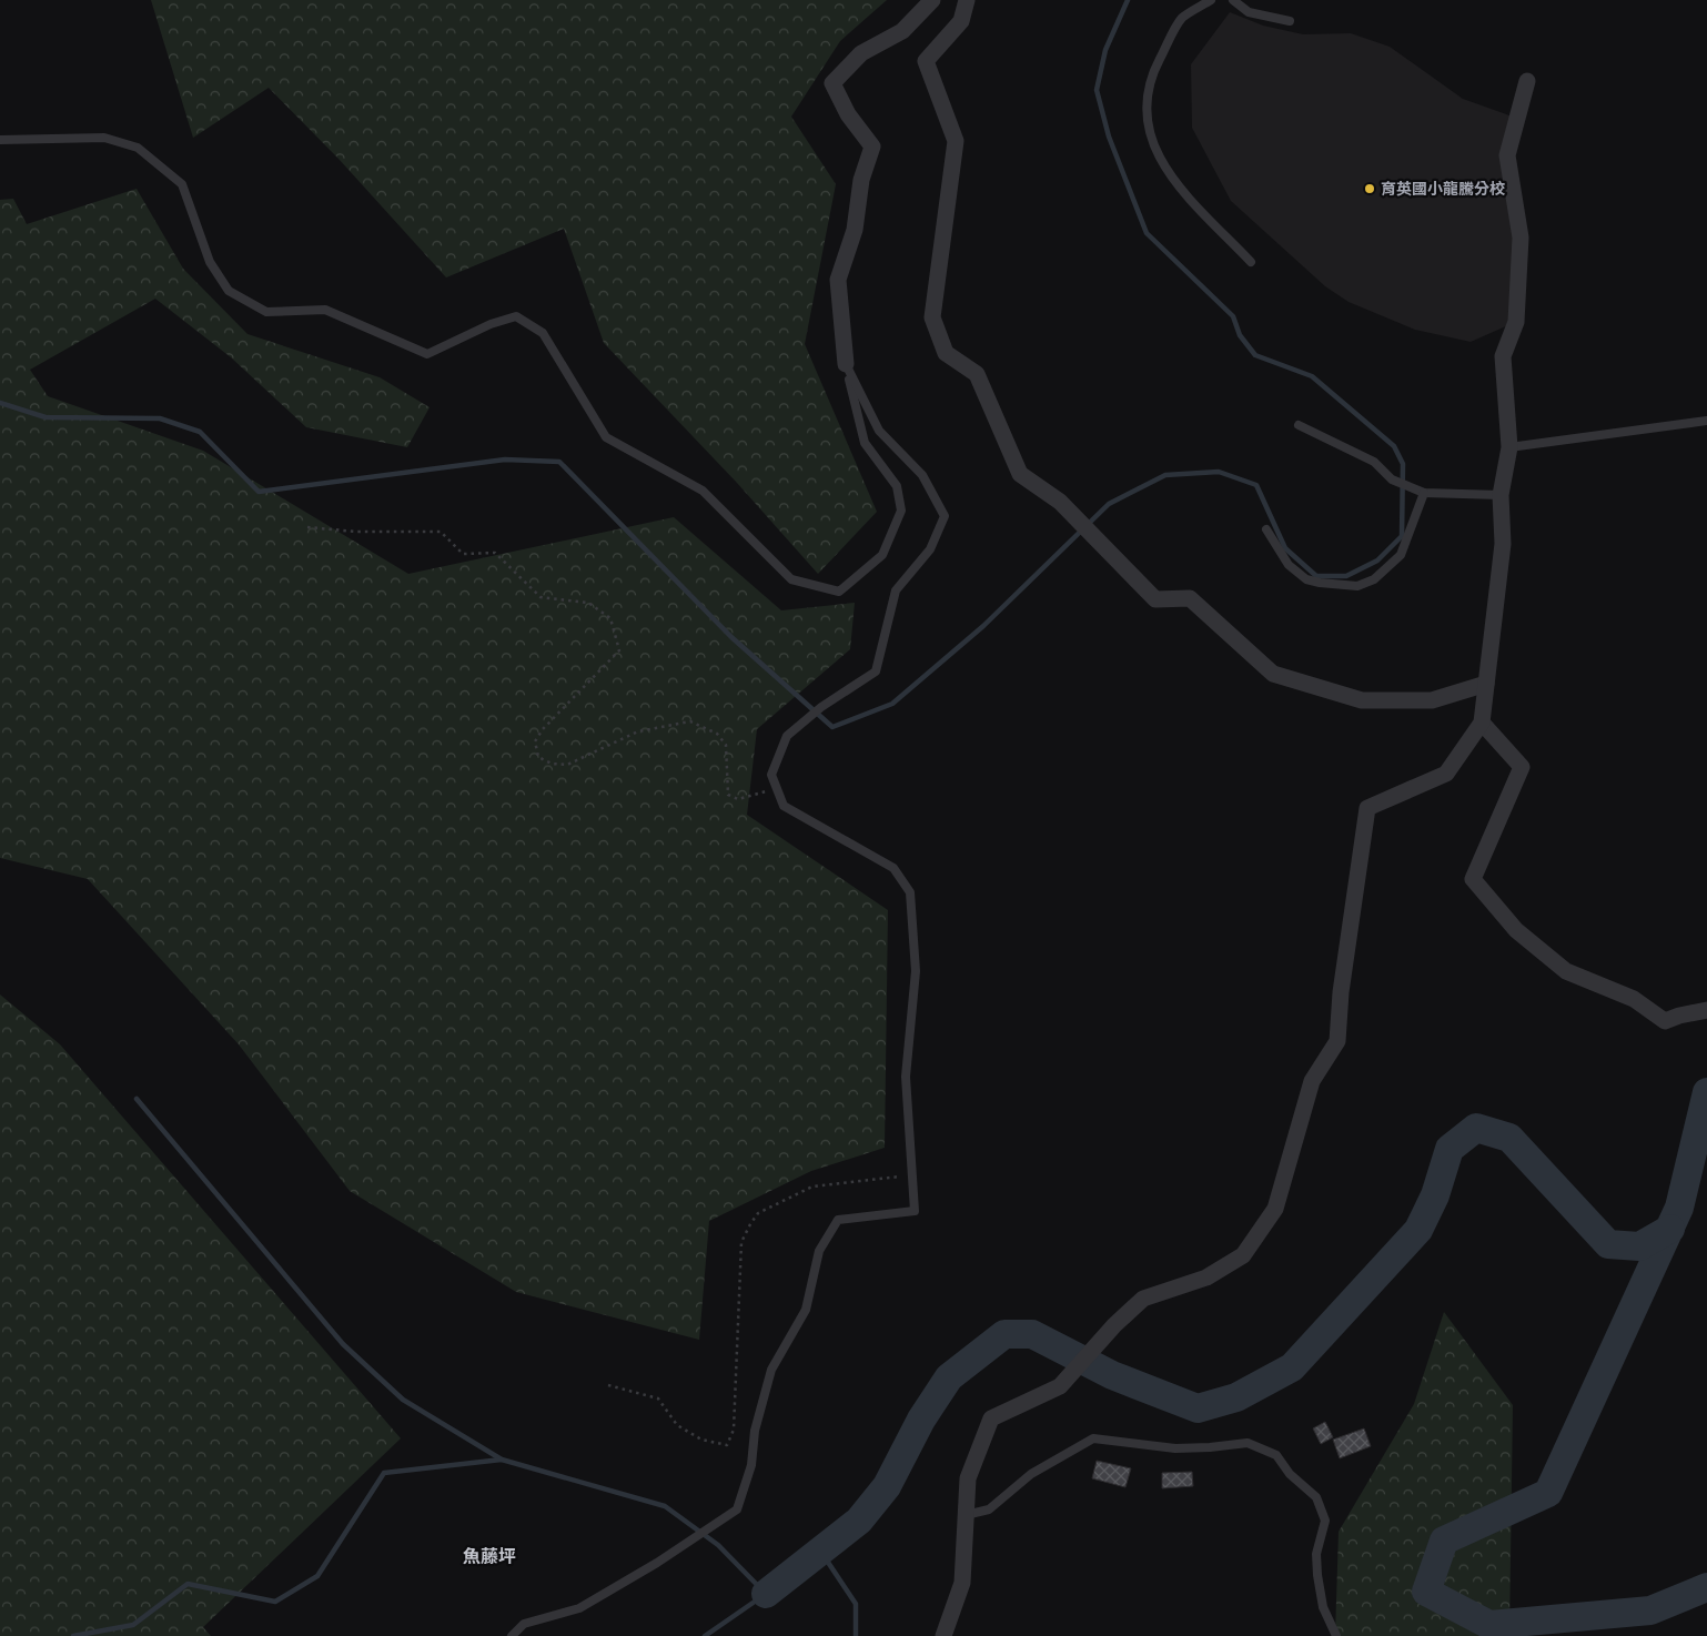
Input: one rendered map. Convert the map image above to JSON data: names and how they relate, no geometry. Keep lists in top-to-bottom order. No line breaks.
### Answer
{"districts":["魚藤坪"],"places":["育英國小龍騰分校"]}
